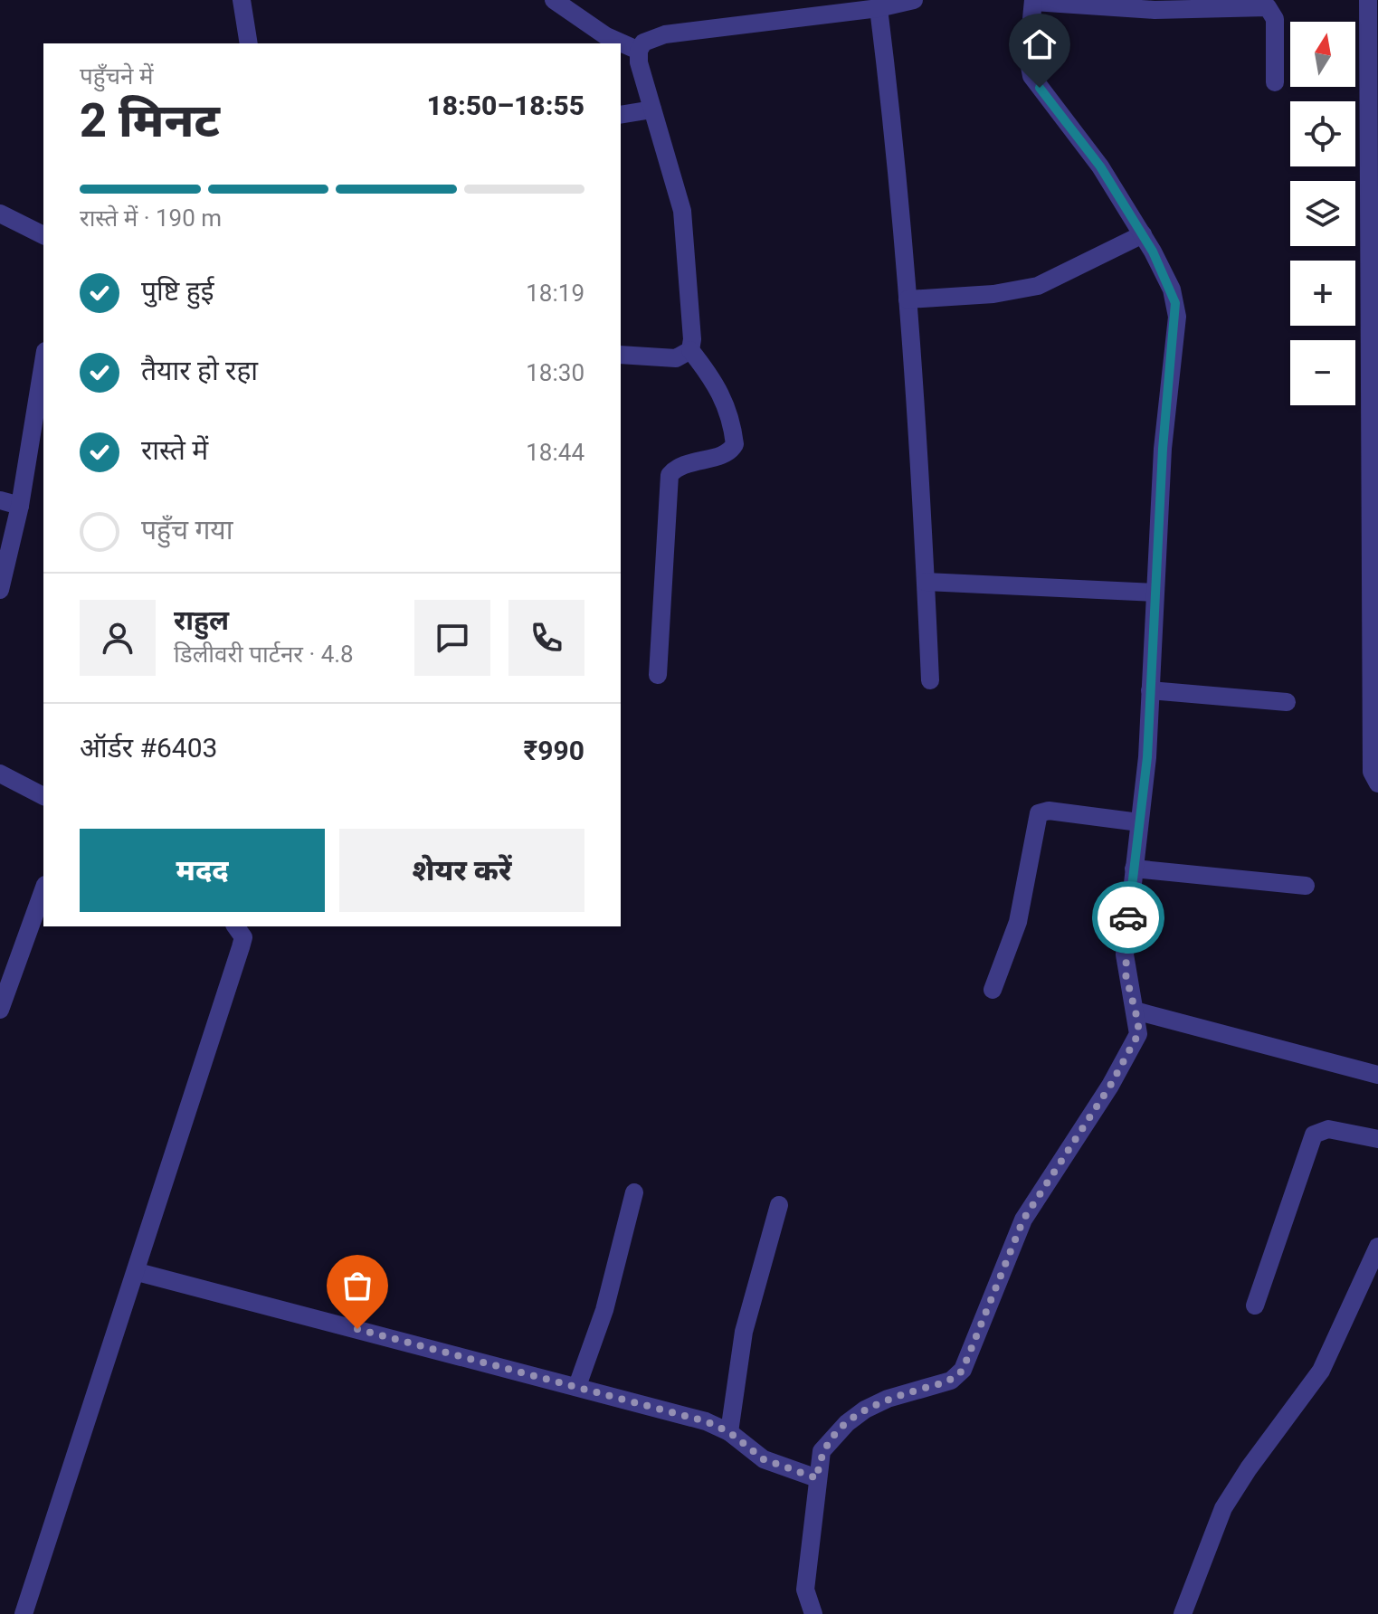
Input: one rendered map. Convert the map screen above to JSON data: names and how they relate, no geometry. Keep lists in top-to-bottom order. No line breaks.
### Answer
{"north":"top","page":{"map_buttons":["+","−"],"heading":["2 मिनट","पहुँचने में","18:50–18:55"],"panel":["राहुल","डिलीवरी पार्टनर · 4.8","ऑर्डर #6403","₹990"],"bar":"रास्ते में · 190 m","list":[["पुष्टि हुई","18:19"],["तैयार हो रहा","18:30"],["रास्ते में","18:44"],"पहुँच गया"],"buttons":["मदद","शेयर करें"]}}
